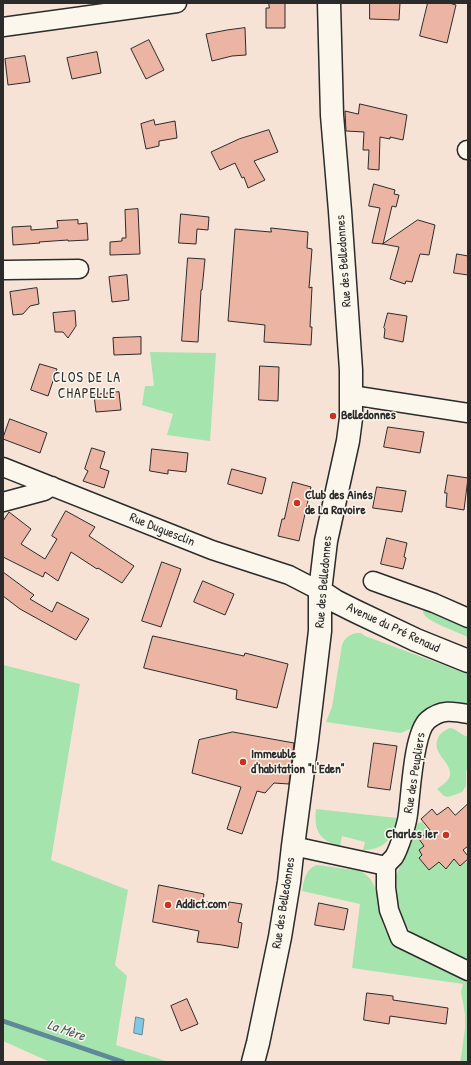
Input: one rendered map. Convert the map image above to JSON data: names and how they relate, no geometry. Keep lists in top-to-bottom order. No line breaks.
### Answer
{"streets":{"main road":["Rue des Belledonnes","Avenue du Pré Renaud"],"street":["Rue Duguesclin","Rue des Peupliers"]},"crossings":[["Rue des Belledonnes","Rue Duguesclin"],["Rue des Belledonnes","Avenue du Pré Renaud"],["Rue Duguesclin","Avenue du Pré Renaud"]],"districts":["CLOS DE LA CHAPELLE"],"water":["La Mère"],"places":["Belledonnes","Club des Ainés de La Ravoire","Immeuble d'habitation \"L'Eden\"","Charles Ier","Addict.com"]}
